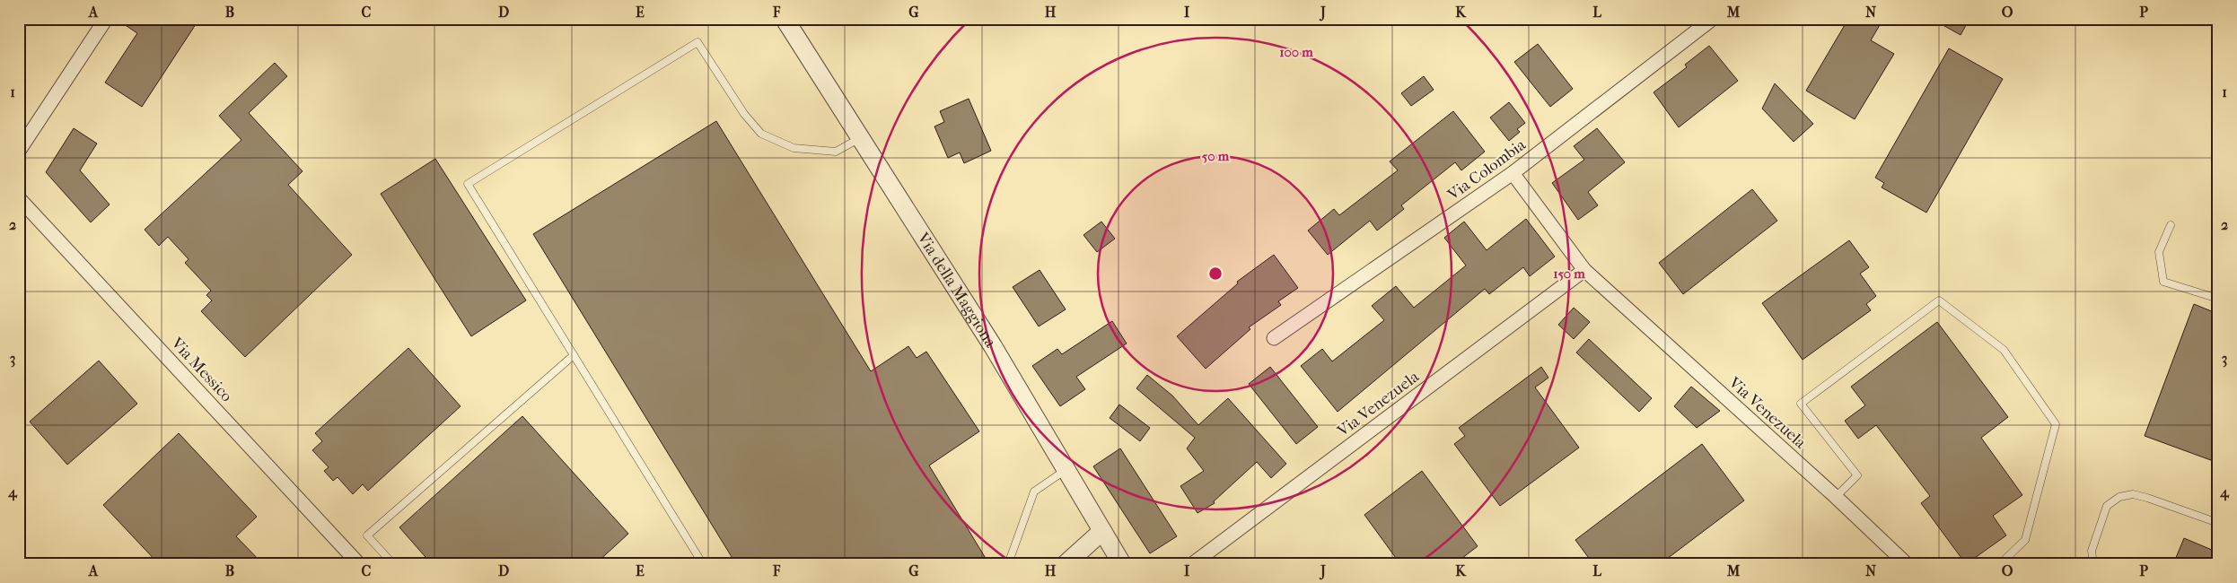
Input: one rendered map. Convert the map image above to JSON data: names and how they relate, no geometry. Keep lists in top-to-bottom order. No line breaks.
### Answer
{"streets":{"street":["Via Colombia","Via della Maggiona","Via Messico","Via Venezuela"]},"crossings":[["Via Colombia","Via Venezuela"]],"grid":{"columns":["A","B","C","D","E","F","G","H","I","J","K","L","M","N","O","P"],"rows":["1","2","3","4"]},"rings":["100 m","50 m","150 m"]}
